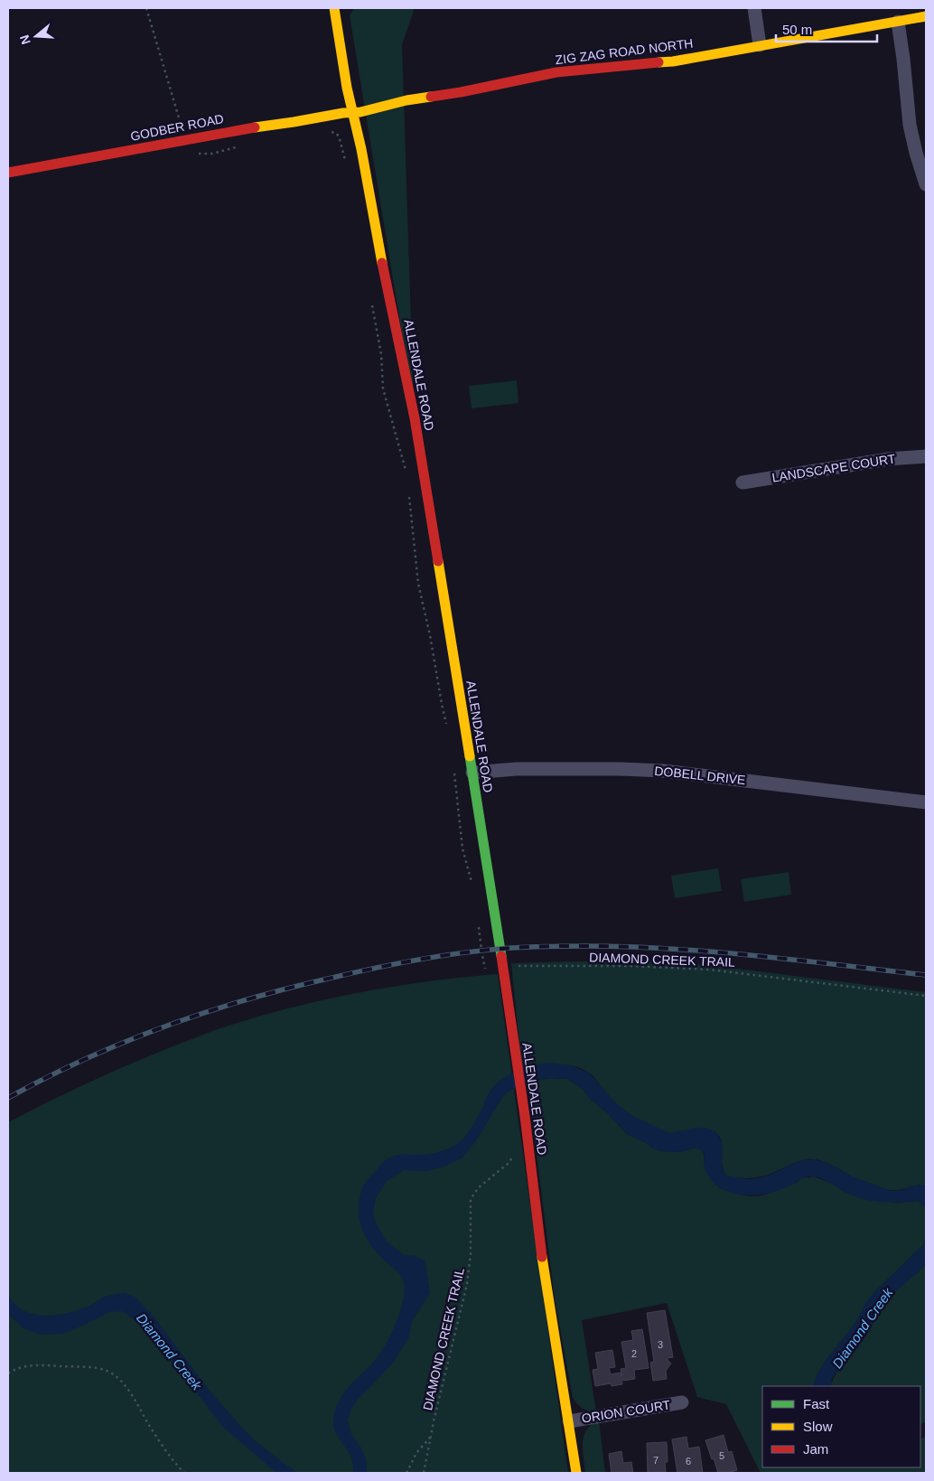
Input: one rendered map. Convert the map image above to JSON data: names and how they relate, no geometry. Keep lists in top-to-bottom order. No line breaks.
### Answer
{"streets":{"street":["ZIG ZAG ROAD NORTH","GODBER ROAD","ALLENDALE ROAD","LANDSCAPE COURT","DOBELL DRIVE","ORION COURT"],"path":["DIAMOND CREEK TRAIL"]},"crossings":[["ZIG ZAG ROAD NORTH","GODBER ROAD"],["ZIG ZAG ROAD NORTH","ALLENDALE ROAD"],["GODBER ROAD","ALLENDALE ROAD"],["ALLENDALE ROAD","DOBELL DRIVE"],["ALLENDALE ROAD","DIAMOND CREEK TRAIL"],["ALLENDALE ROAD","ORION COURT"]],"water":["Diamond Creek"],"house_numbers":["3","2","5","7","6"],"legend":["Fast","Slow","Jam"],"scale_bar":"50 m","north":"left"}
